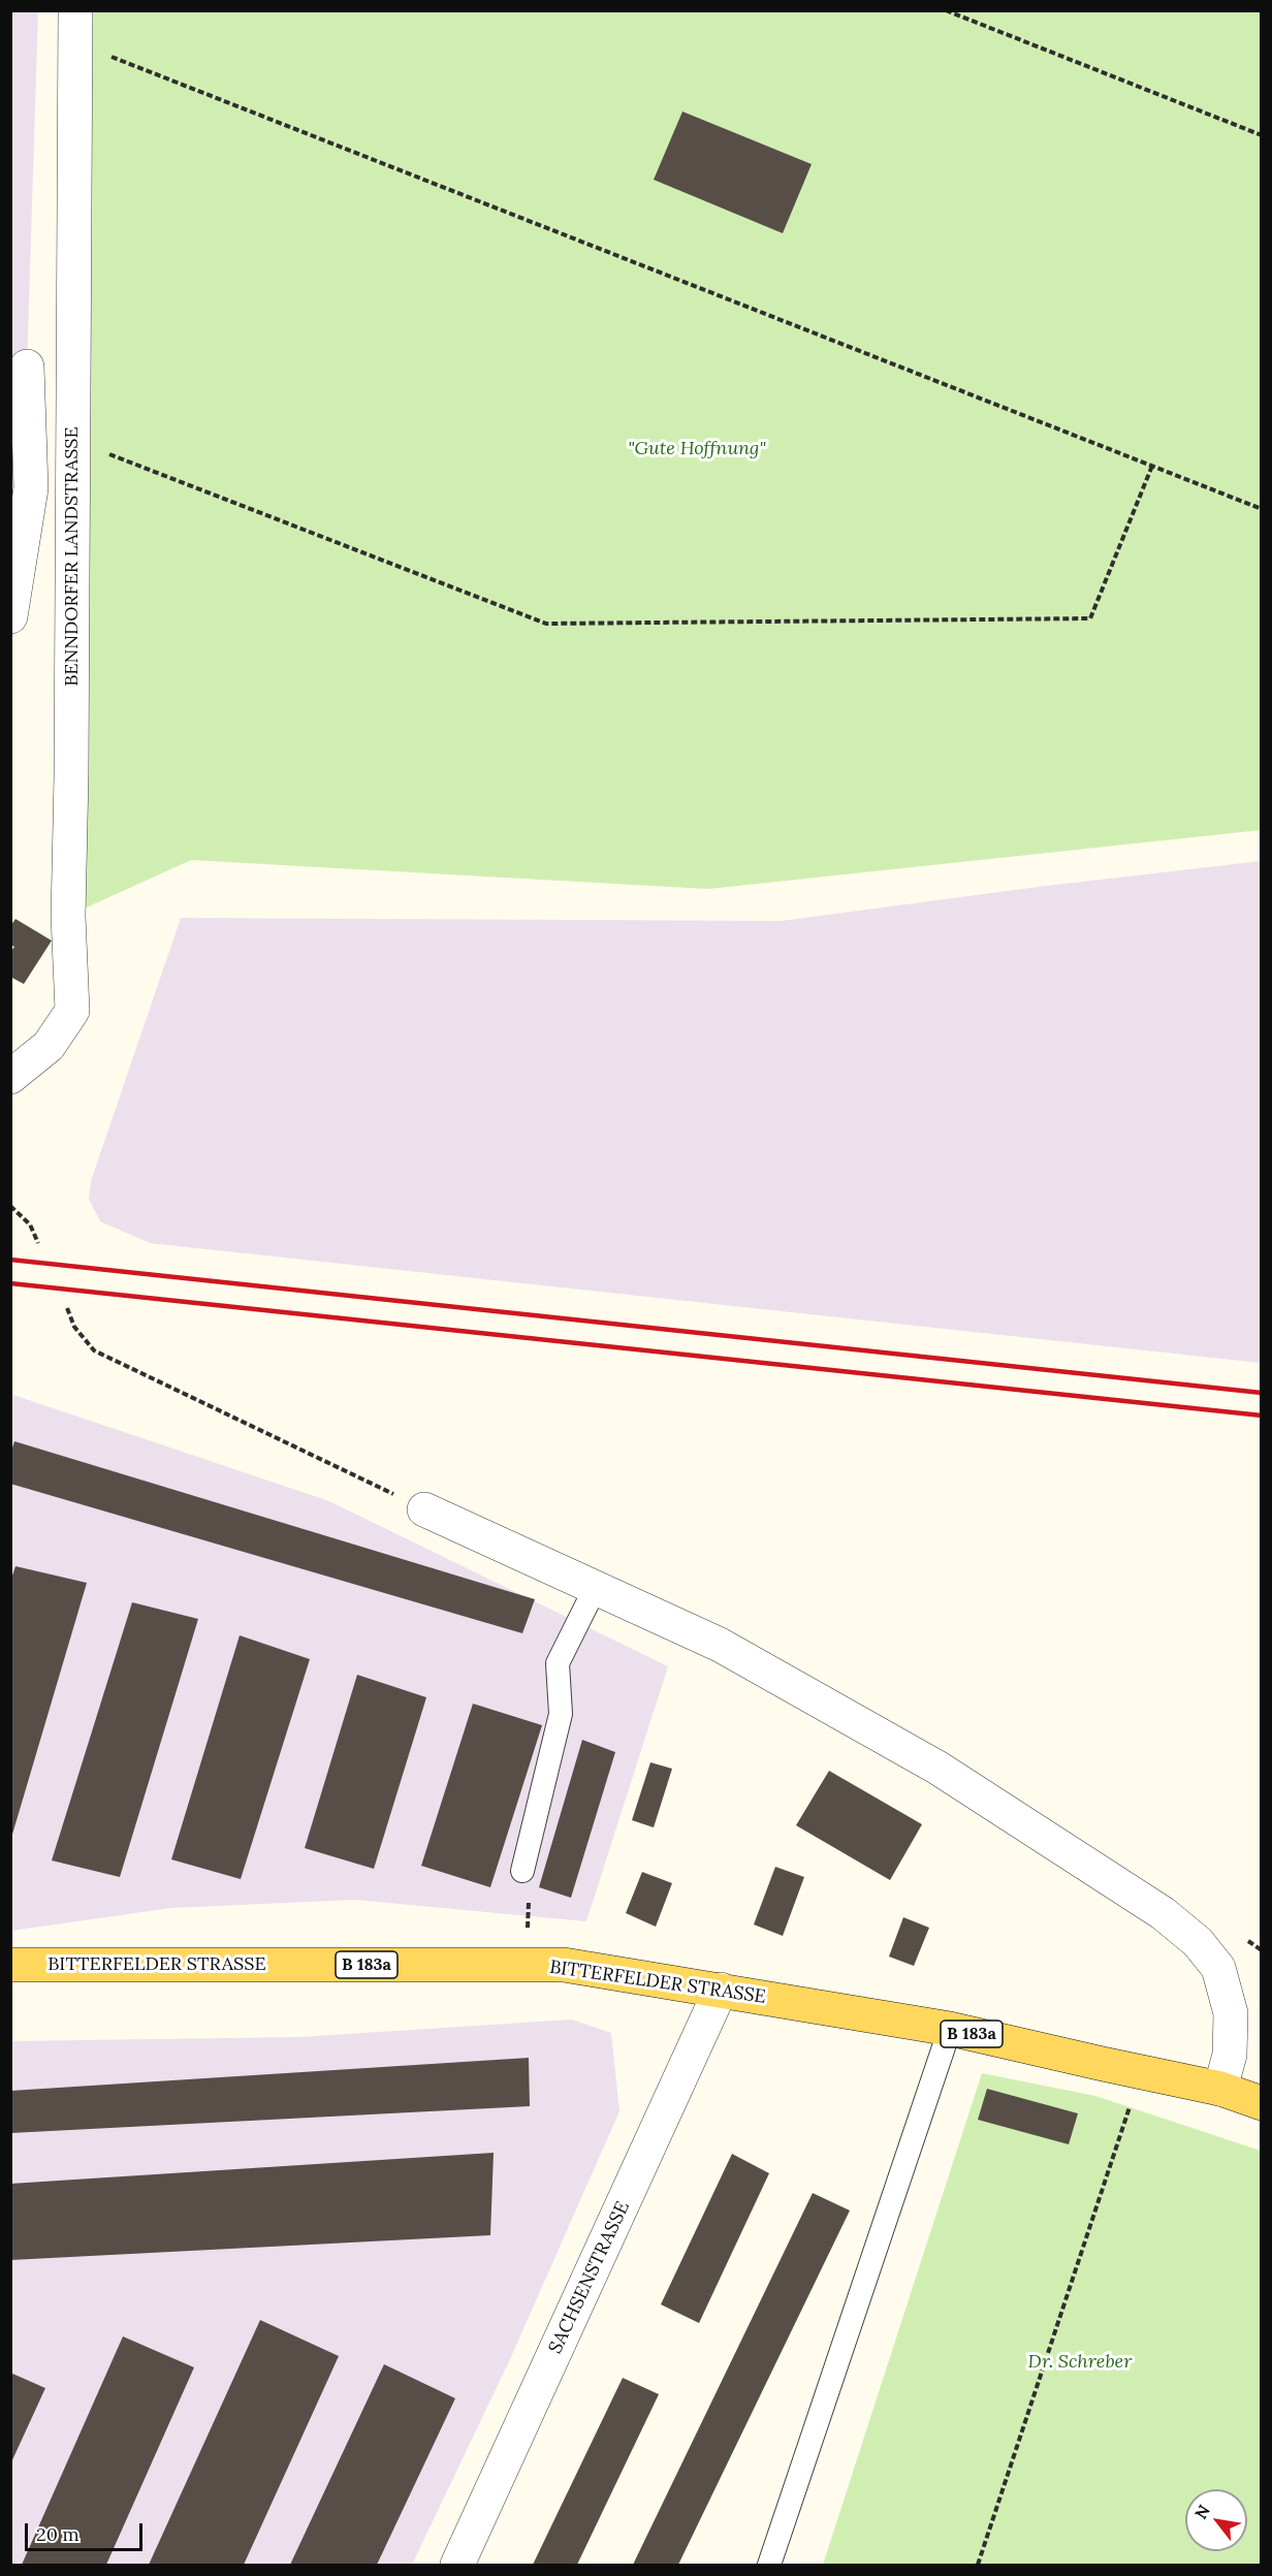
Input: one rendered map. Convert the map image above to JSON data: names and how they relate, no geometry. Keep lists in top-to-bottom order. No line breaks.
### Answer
{"streets":{"main road":["BITTERFELDER STRASSE","B 183a"],"street":["BENNDORFER LANDSTRASSE","SACHSENSTRASSE"]},"crossings":[["BITTERFELDER STRASSE","SACHSENSTRASSE"]],"parks":["\"Gute Hoffnung\"","Dr. Schreber"],"scale_bar":"20 m","north":"top left"}
